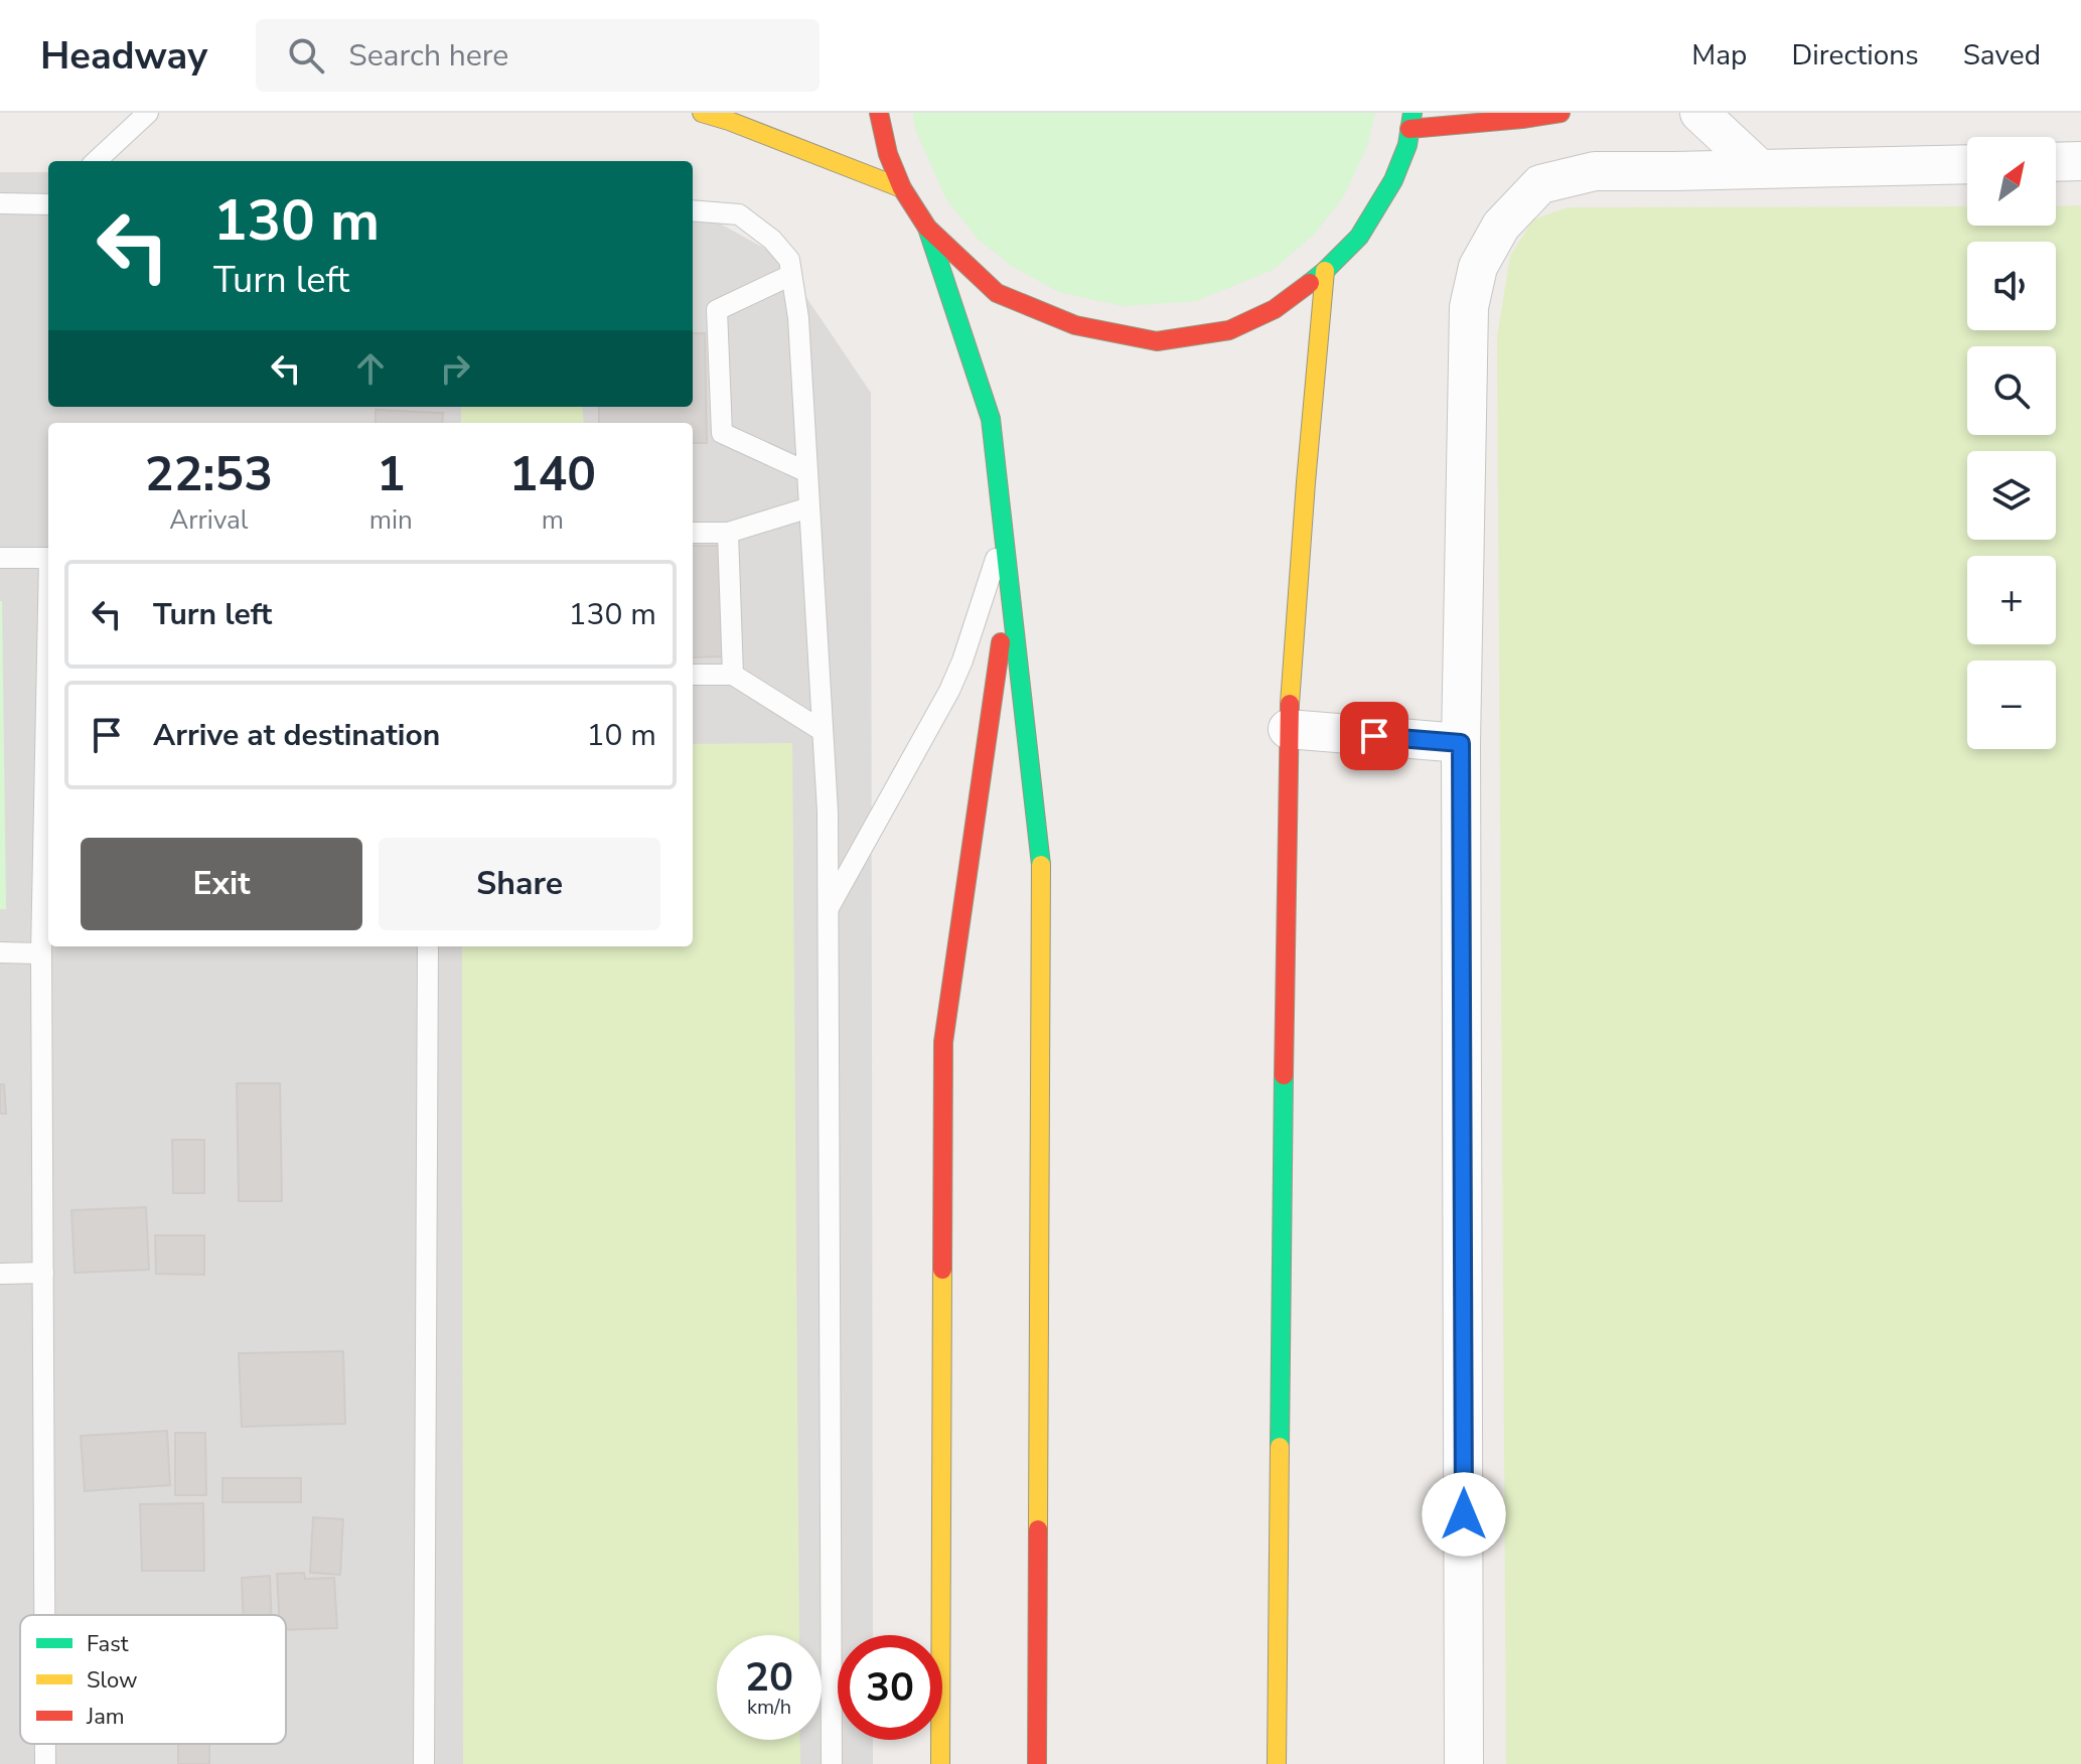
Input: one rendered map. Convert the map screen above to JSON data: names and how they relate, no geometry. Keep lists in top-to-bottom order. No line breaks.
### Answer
{"legend":["Fast","Slow","Jam"],"north":"top right","page":{"header":"Headway","search":"Search here","nav":["Map","Directions","Saved"],"map_buttons":["+","−"],"turn":["130 m","Turn left"],"eta":["22:53","Arrival","1","min","140","m"],"list":[{"name":"Turn left","value":"130 m"},{"name":"Arrive at destination","value":"10 m"}],"buttons":["Exit","Share"],"speed":"20 km/h","limit":"30"}}
